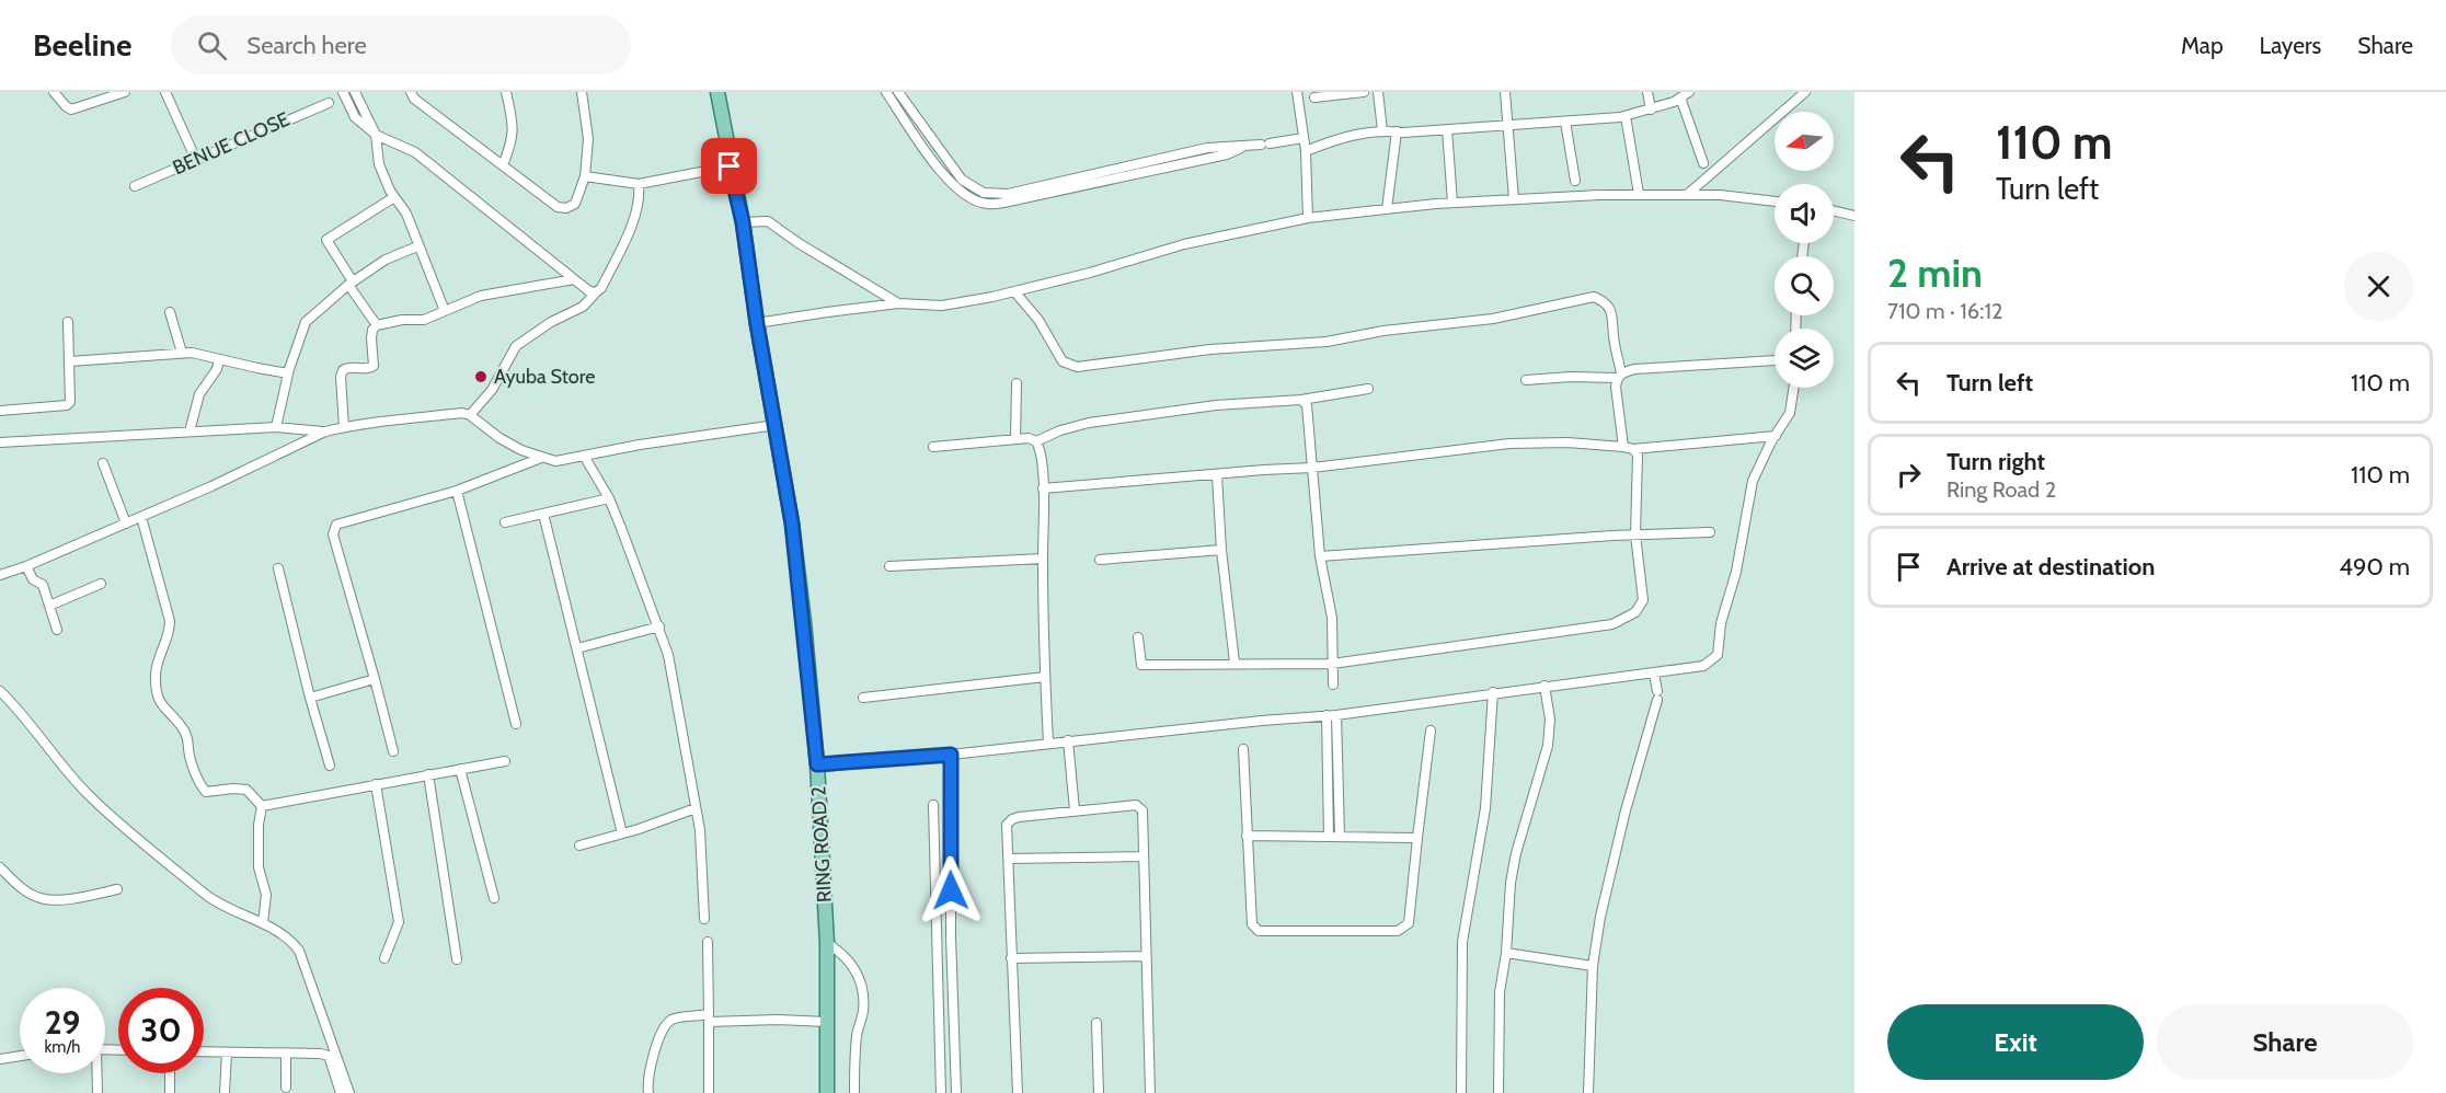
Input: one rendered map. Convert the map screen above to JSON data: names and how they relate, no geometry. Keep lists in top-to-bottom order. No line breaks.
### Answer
{"streets":{"main road":["RING ROAD 2"],"street":["BENUE CLOSE"]},"places":["Ayuba Store"],"north":"left","page":{"header":"Beeline","search":"Search here","nav":["Map","Layers","Share"],"turn":["110 m","Turn left"],"heading":["2 min","710 m · 16:12"],"list":[{"name":"Turn left","value":"110 m"},{"name":"Turn right","note":"Ring Road 2","value":"110 m"},{"name":"Arrive at destination","value":"490 m"}],"speed":"29 km/h","limit":"30","buttons":["Exit","Share"]}}
